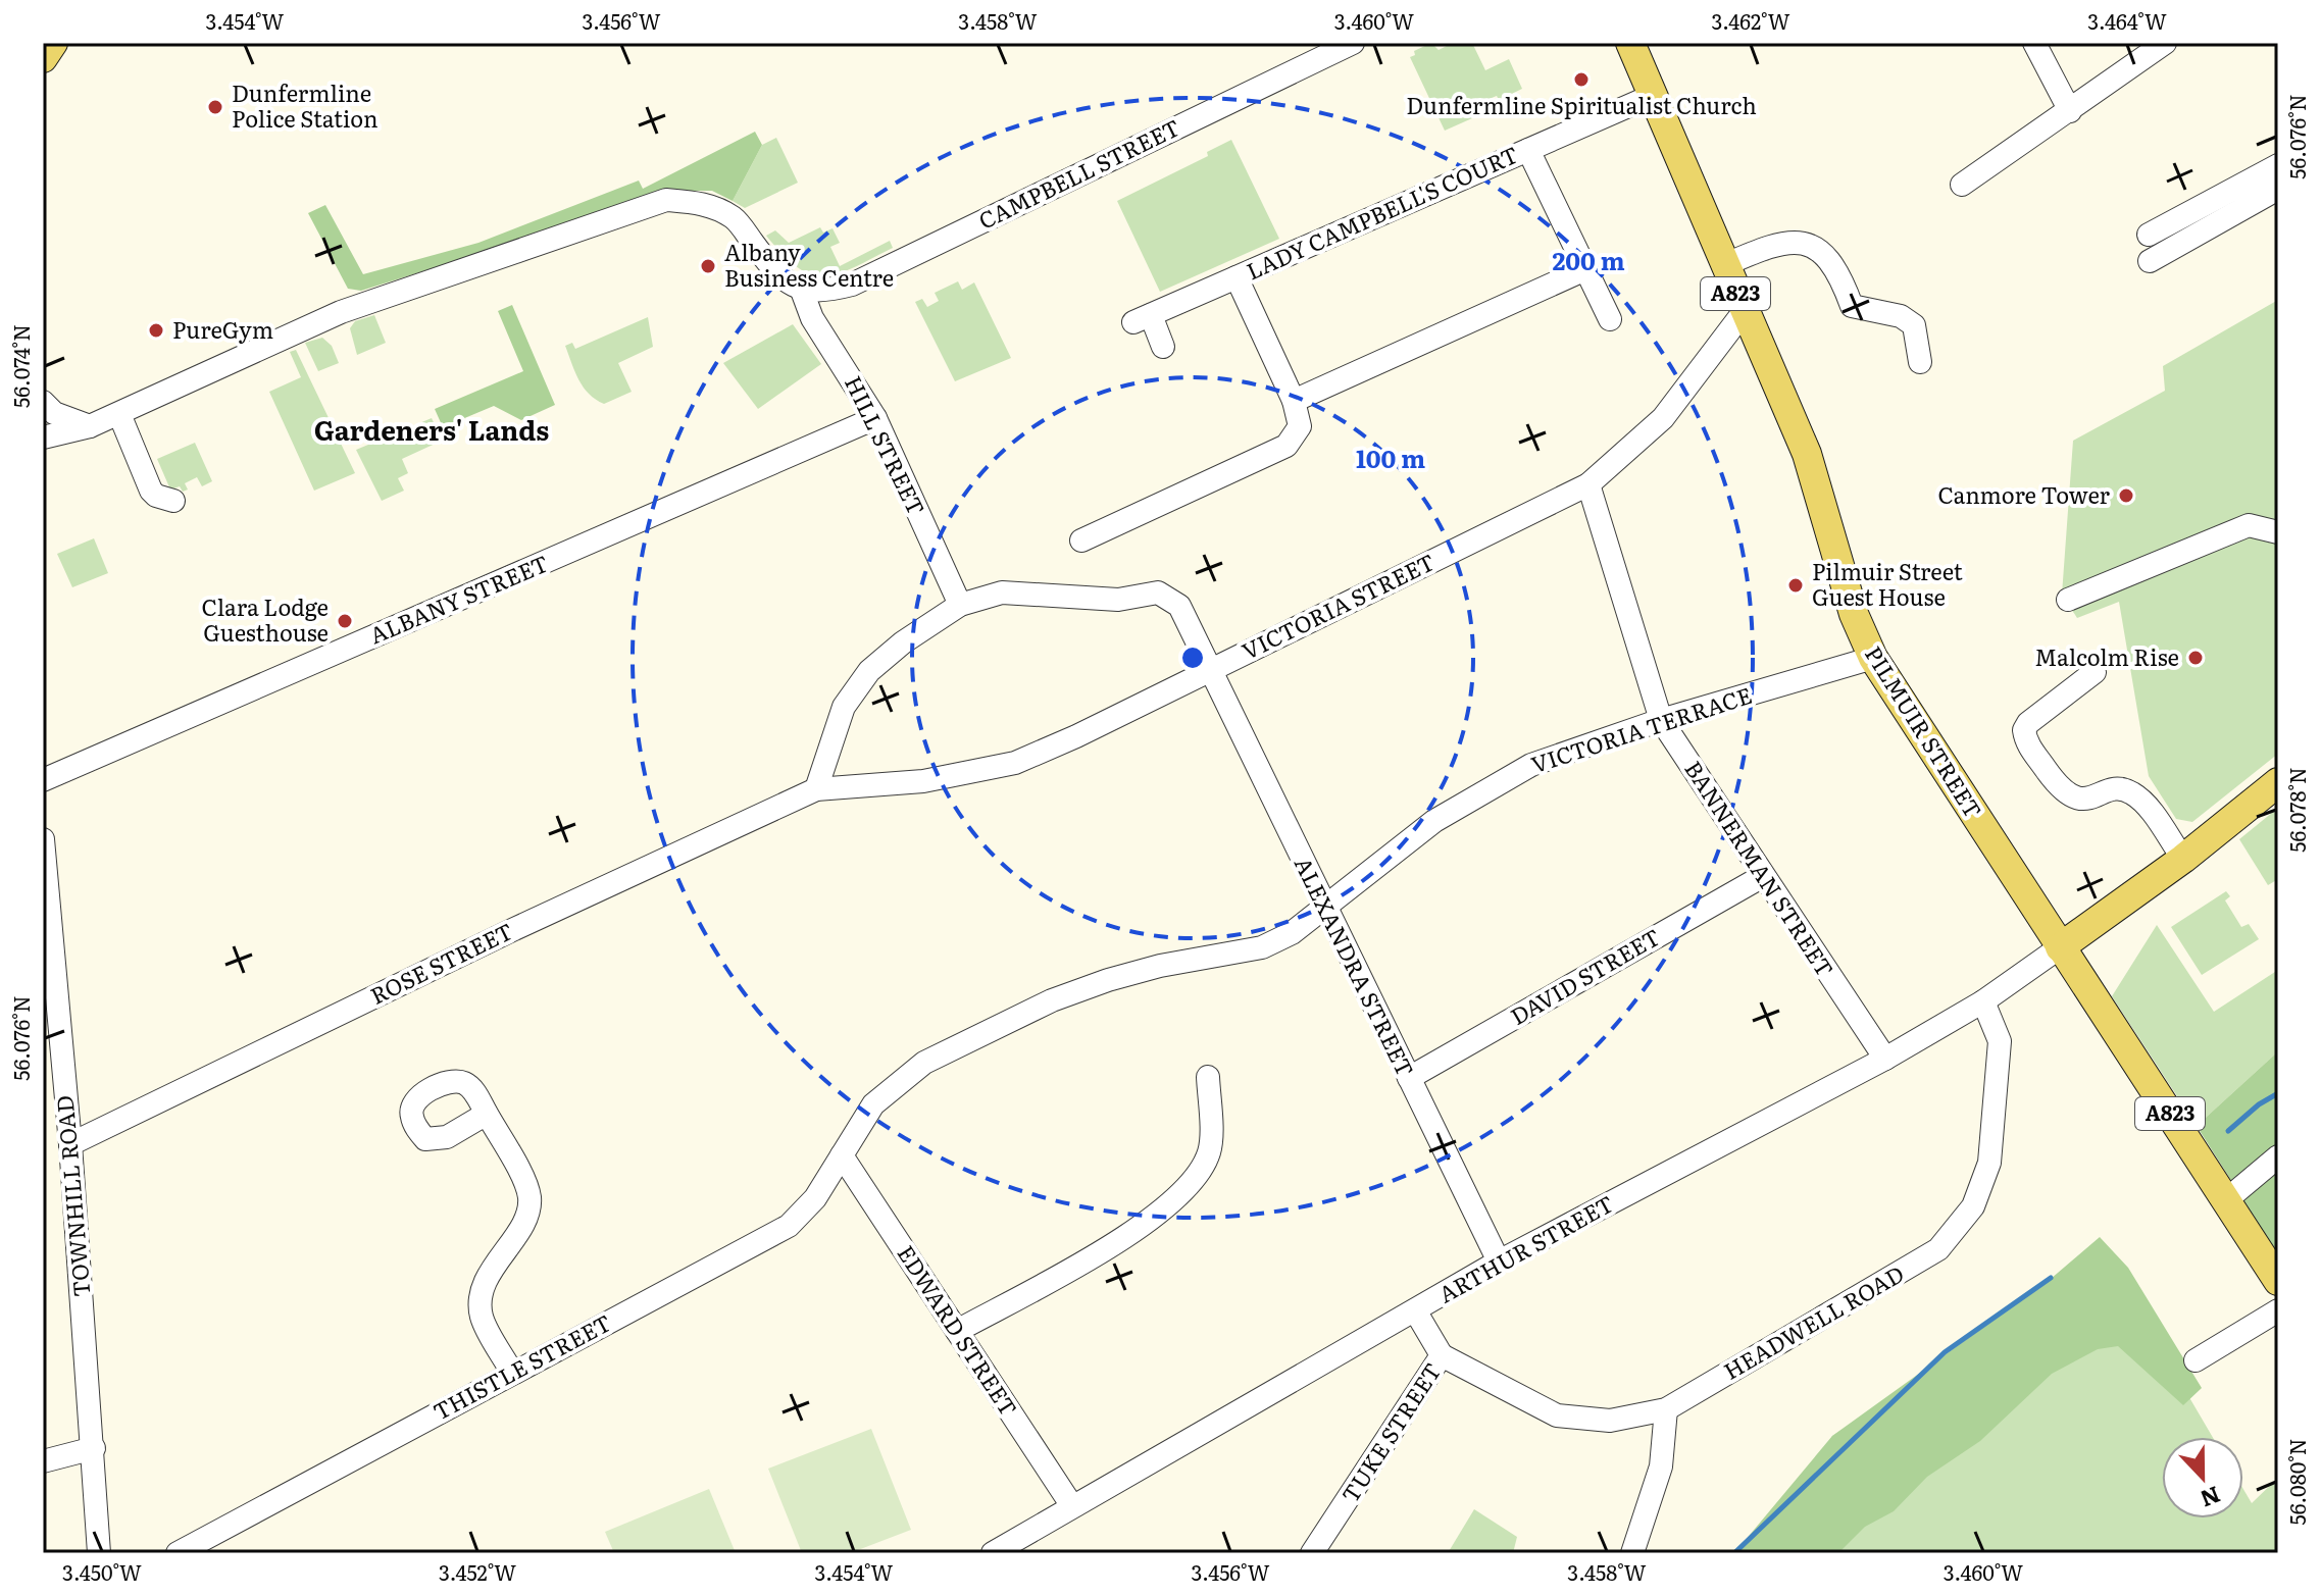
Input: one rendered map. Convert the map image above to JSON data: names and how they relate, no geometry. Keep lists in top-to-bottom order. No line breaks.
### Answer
{"streets":{"main road":["A823","PILMUIR STREET"],"street":["CAMPBELL STREET","LADY CAMPBELL'S COURT","HILL STREET","ALBANY STREET","VICTORIA STREET","VICTORIA TERRACE","BANNERMAN STREET","ROSE STREET","ALEXANDRA STREET","DAVID STREET","TOWNHILL ROAD","ARTHUR STREET","HEADWELL ROAD","EDWARD STREET","THISTLE STREET","TUKE STREET"]},"crossings":[["CAMPBELL STREET","HILL STREET"],["LADY CAMPBELL'S COURT","PILMUIR STREET"],["HILL STREET","ALBANY STREET"],["HILL STREET","ALEXANDRA STREET"],["VICTORIA STREET","PILMUIR STREET"],["VICTORIA STREET","BANNERMAN STREET"],["VICTORIA STREET","ROSE STREET"],["VICTORIA STREET","ALEXANDRA STREET"],["VICTORIA TERRACE","PILMUIR STREET"],["VICTORIA TERRACE","BANNERMAN STREET"],["VICTORIA TERRACE","ALEXANDRA STREET"],["VICTORIA TERRACE","EDWARD STREET"],["VICTORIA TERRACE","THISTLE STREET"],["PILMUIR STREET","ARTHUR STREET"],["BANNERMAN STREET","DAVID STREET"],["BANNERMAN STREET","ARTHUR STREET"],["ROSE STREET","ALEXANDRA STREET"],["ROSE STREET","TOWNHILL ROAD"],["ALEXANDRA STREET","DAVID STREET"],["ALEXANDRA STREET","ARTHUR STREET"],["ARTHUR STREET","HEADWELL ROAD"],["ARTHUR STREET","EDWARD STREET"],["ARTHUR STREET","TUKE STREET"],["HEADWELL ROAD","TUKE STREET"],["EDWARD STREET","THISTLE STREET"]],"districts":["Gardeners' Lands"],"places":["Dunfermline Spiritualist Church","Dunfermline Police Station","Albany Business Centre","PureGym","Canmore Tower","Pilmuir Street Guest House","Clara Lodge Guesthouse","Malcolm Rise"],"north":"bottom","coordinates":["3.454°W","3.456°W","3.458°W","3.460°W","3.462°W","3.464°W","56.076°N","56.074°N","56.078°N","56.080°N","3.450°W","3.452°W"],"rings":["200 m","100 m"]}
